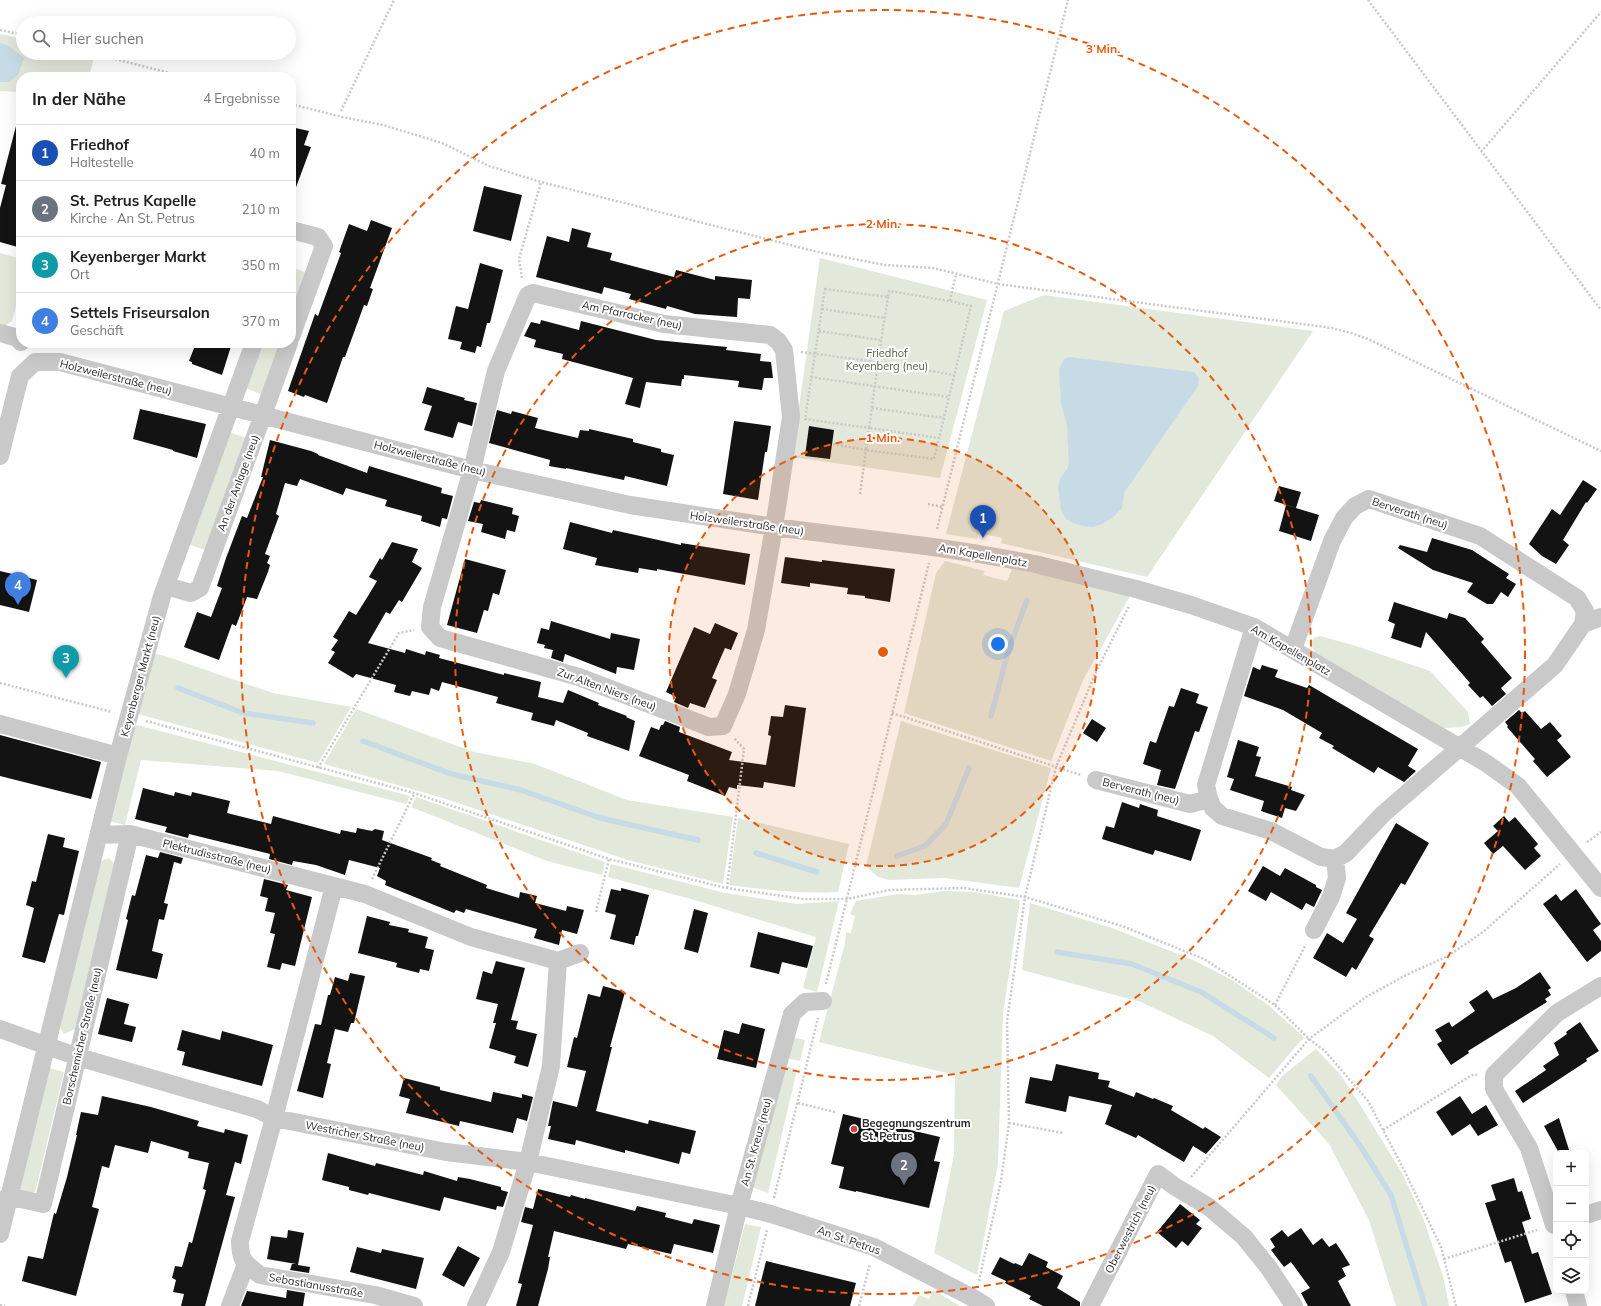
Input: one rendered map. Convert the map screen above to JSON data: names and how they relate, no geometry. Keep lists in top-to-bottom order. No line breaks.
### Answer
{"streets":{"street":["Am Pfarracker (neu)","Holzweilerstraße (neu)","An der Anlage (neu)","Berverath (neu)","Am Kapellenplatz","Keyenberger Markt (neu)","Zur Alten Niers (neu)","Plektrudisstraße (neu)","Borschemicher Straße (neu)","Westricher Straße (neu)","An St. Kreuz (neu)","Oberwestrich (neu)","An St. Petrus","Sebastianusstraße"]},"crossings":[["Am Pfarracker (neu)","Holzweilerstraße (neu)"],["Holzweilerstraße (neu)","An der Anlage (neu)"],["Holzweilerstraße (neu)","Am Kapellenplatz"],["An der Anlage (neu)","Keyenberger Markt (neu)"],["Berverath (neu)","Am Kapellenplatz"],["Keyenberger Markt (neu)","Plektrudisstraße (neu)"],["Plektrudisstraße (neu)","Borschemicher Straße (neu)"],["Borschemicher Straße (neu)","Westricher Straße (neu)"],["Westricher Straße (neu)","An St. Kreuz (neu)"],["Westricher Straße (neu)","An St. Petrus"],["An St. Kreuz (neu)","An St. Petrus"]],"parks":["Friedhof Keyenberg (neu)"],"places":["Begegnungszentrum St. Petrus"],"page":{"search":"Hier suchen","heading":["In der Nähe","4 Ergebnisse"],"list":[{"mark":"1","name":"Friedhof","note":"Haltestelle","value":"40 m"},{"mark":"2","name":"St. Petrus Kapelle","note":"Kirche · An St. Petrus","value":"210 m"},{"mark":"3","name":"Keyenberger Markt","note":"Ort","value":"350 m"},{"mark":"4","name":"Settels Friseursalon","note":"Geschäft","value":"370 m"}],"pins":["1","4","3","2"],"map_buttons":["+","−"]},"rings":["3 Min.","2 Min.","1 Min."]}
